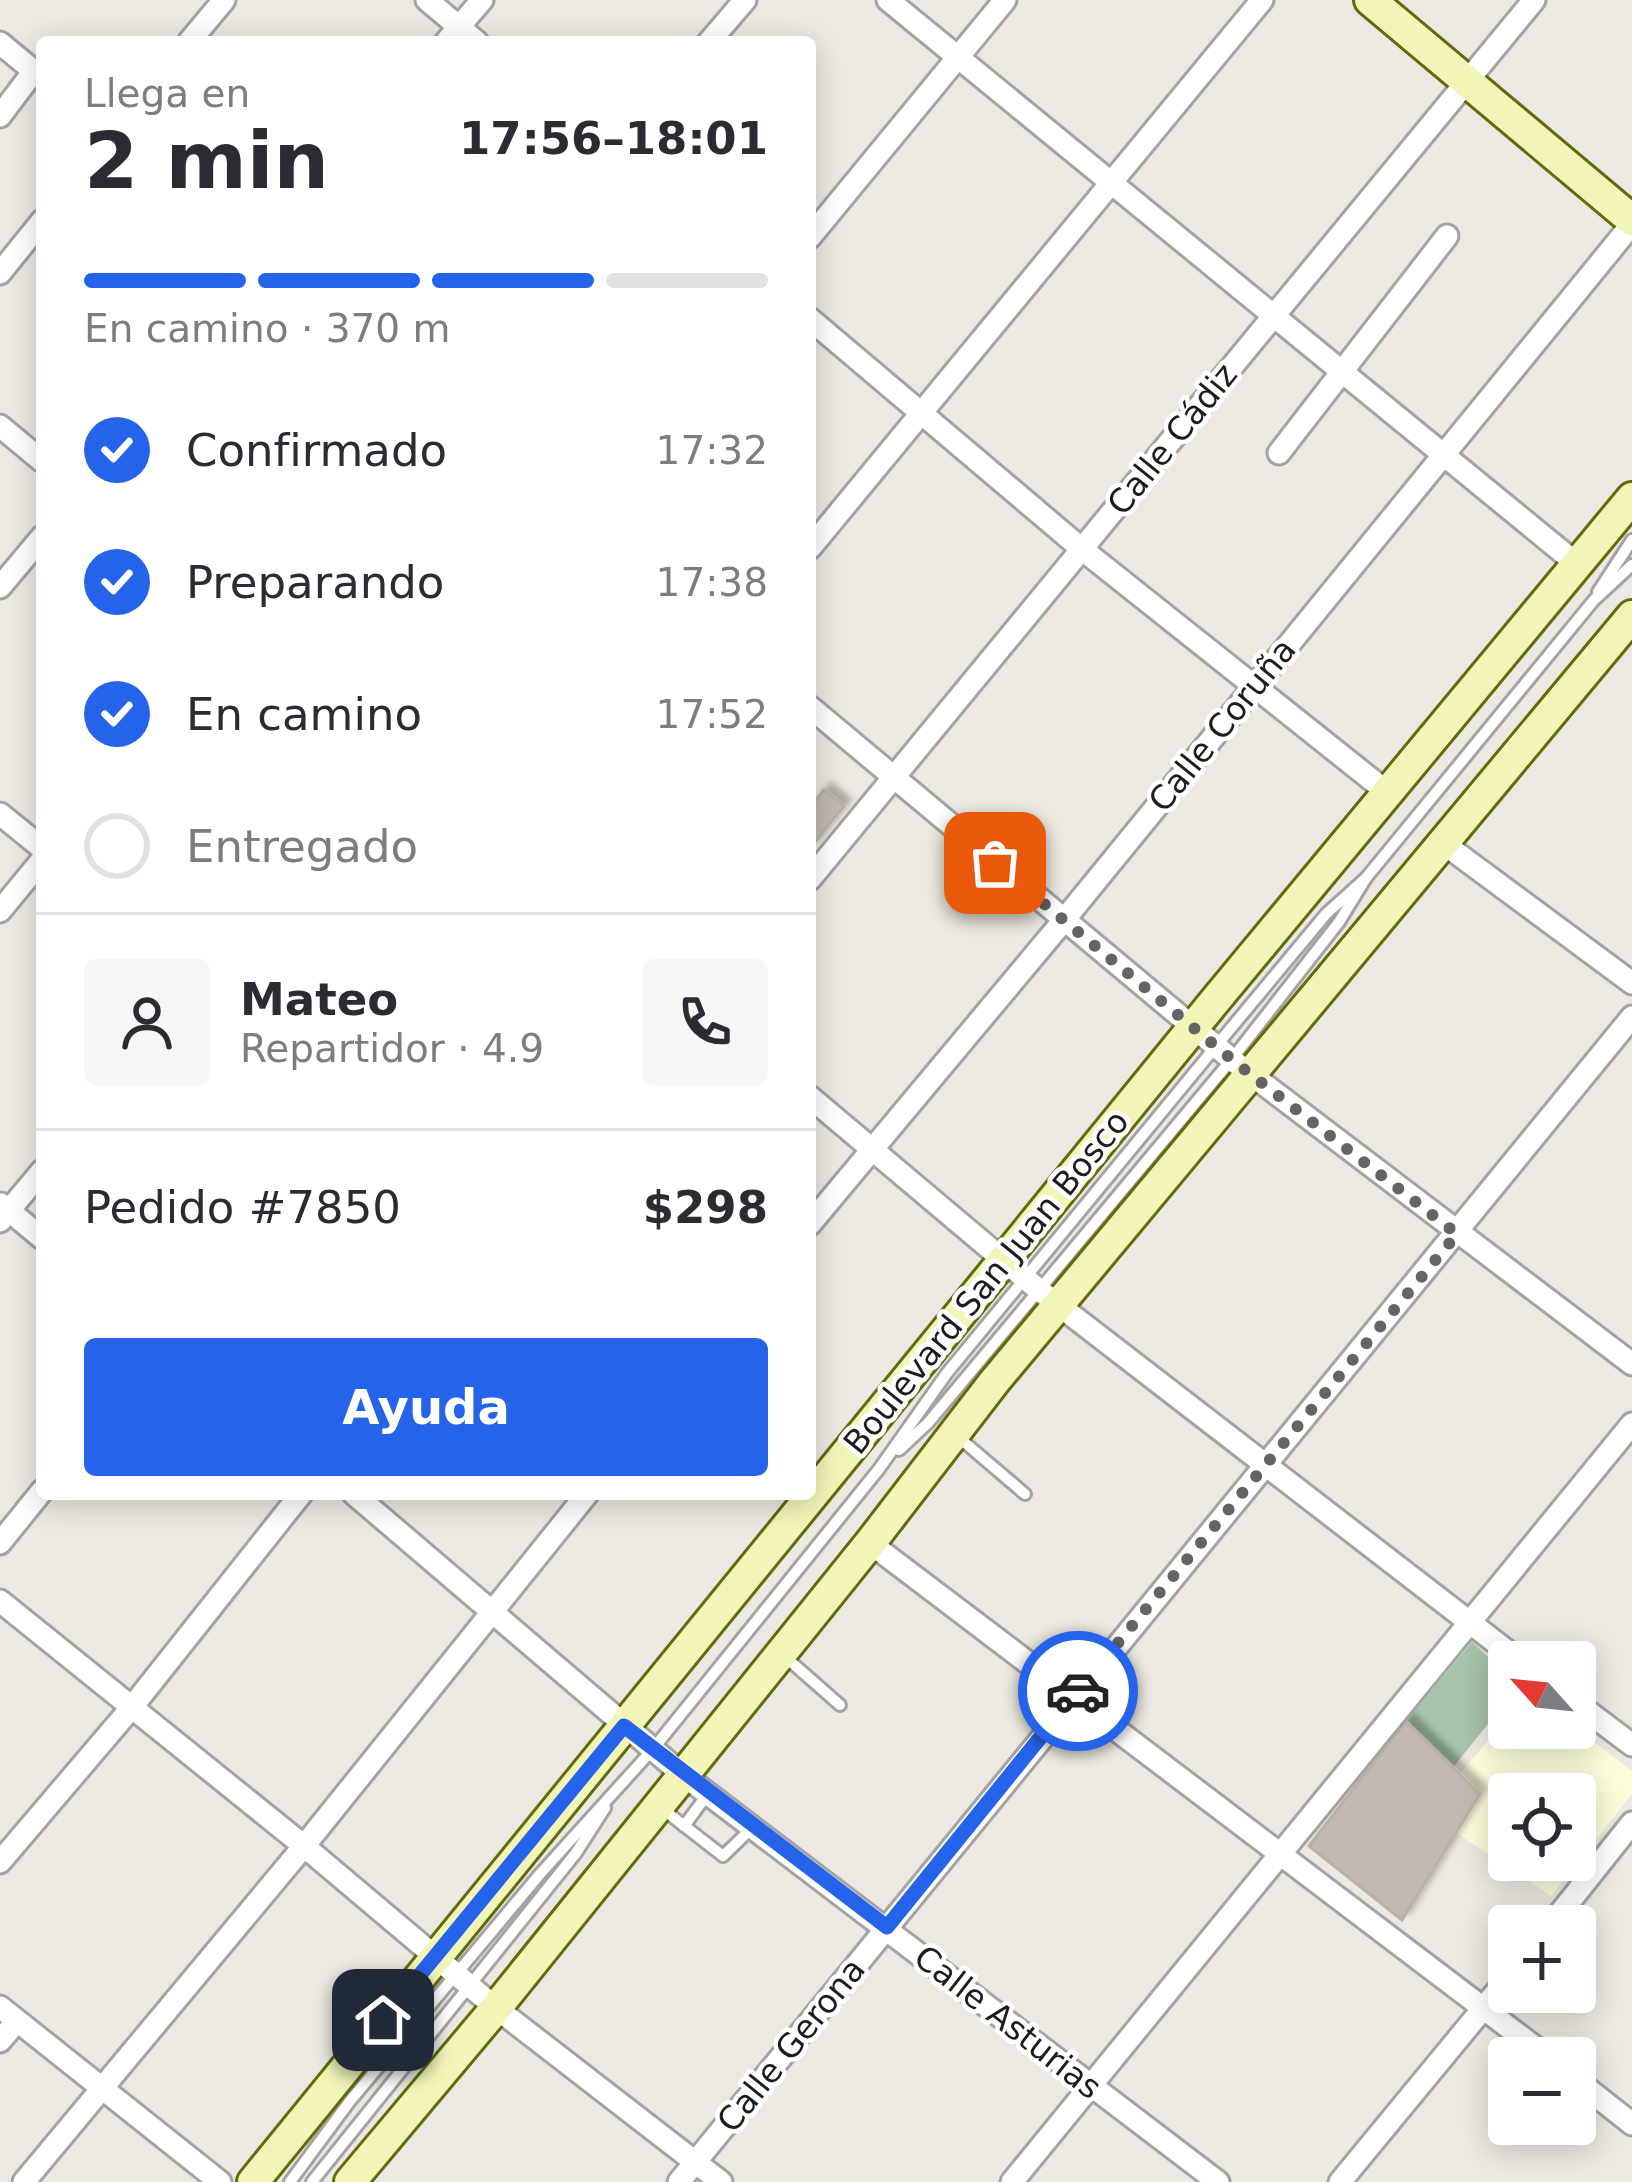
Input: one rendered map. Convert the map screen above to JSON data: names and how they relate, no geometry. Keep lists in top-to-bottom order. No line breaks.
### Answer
{"streets":{"street":["Calle Cádiz","Calle Coruña","Boulevard San Juan Bosco","Calle Asturias","Calle Gerona"]},"crossings":[["Boulevard San Juan Bosco","Calle Asturias"],["Calle Asturias","Calle Gerona"]],"north":"top left","page":{"heading":["2 min","Llega en","17:56–18:01"],"panel":["Mateo","Repartidor · 4.9","Pedido #7850","$298"],"bar":"En camino · 370 m","list":[["Confirmado","17:32"],["Preparando","17:38"],["En camino","17:52"],"Entregado"],"buttons":"Ayuda","map_buttons":["+","−"]}}
